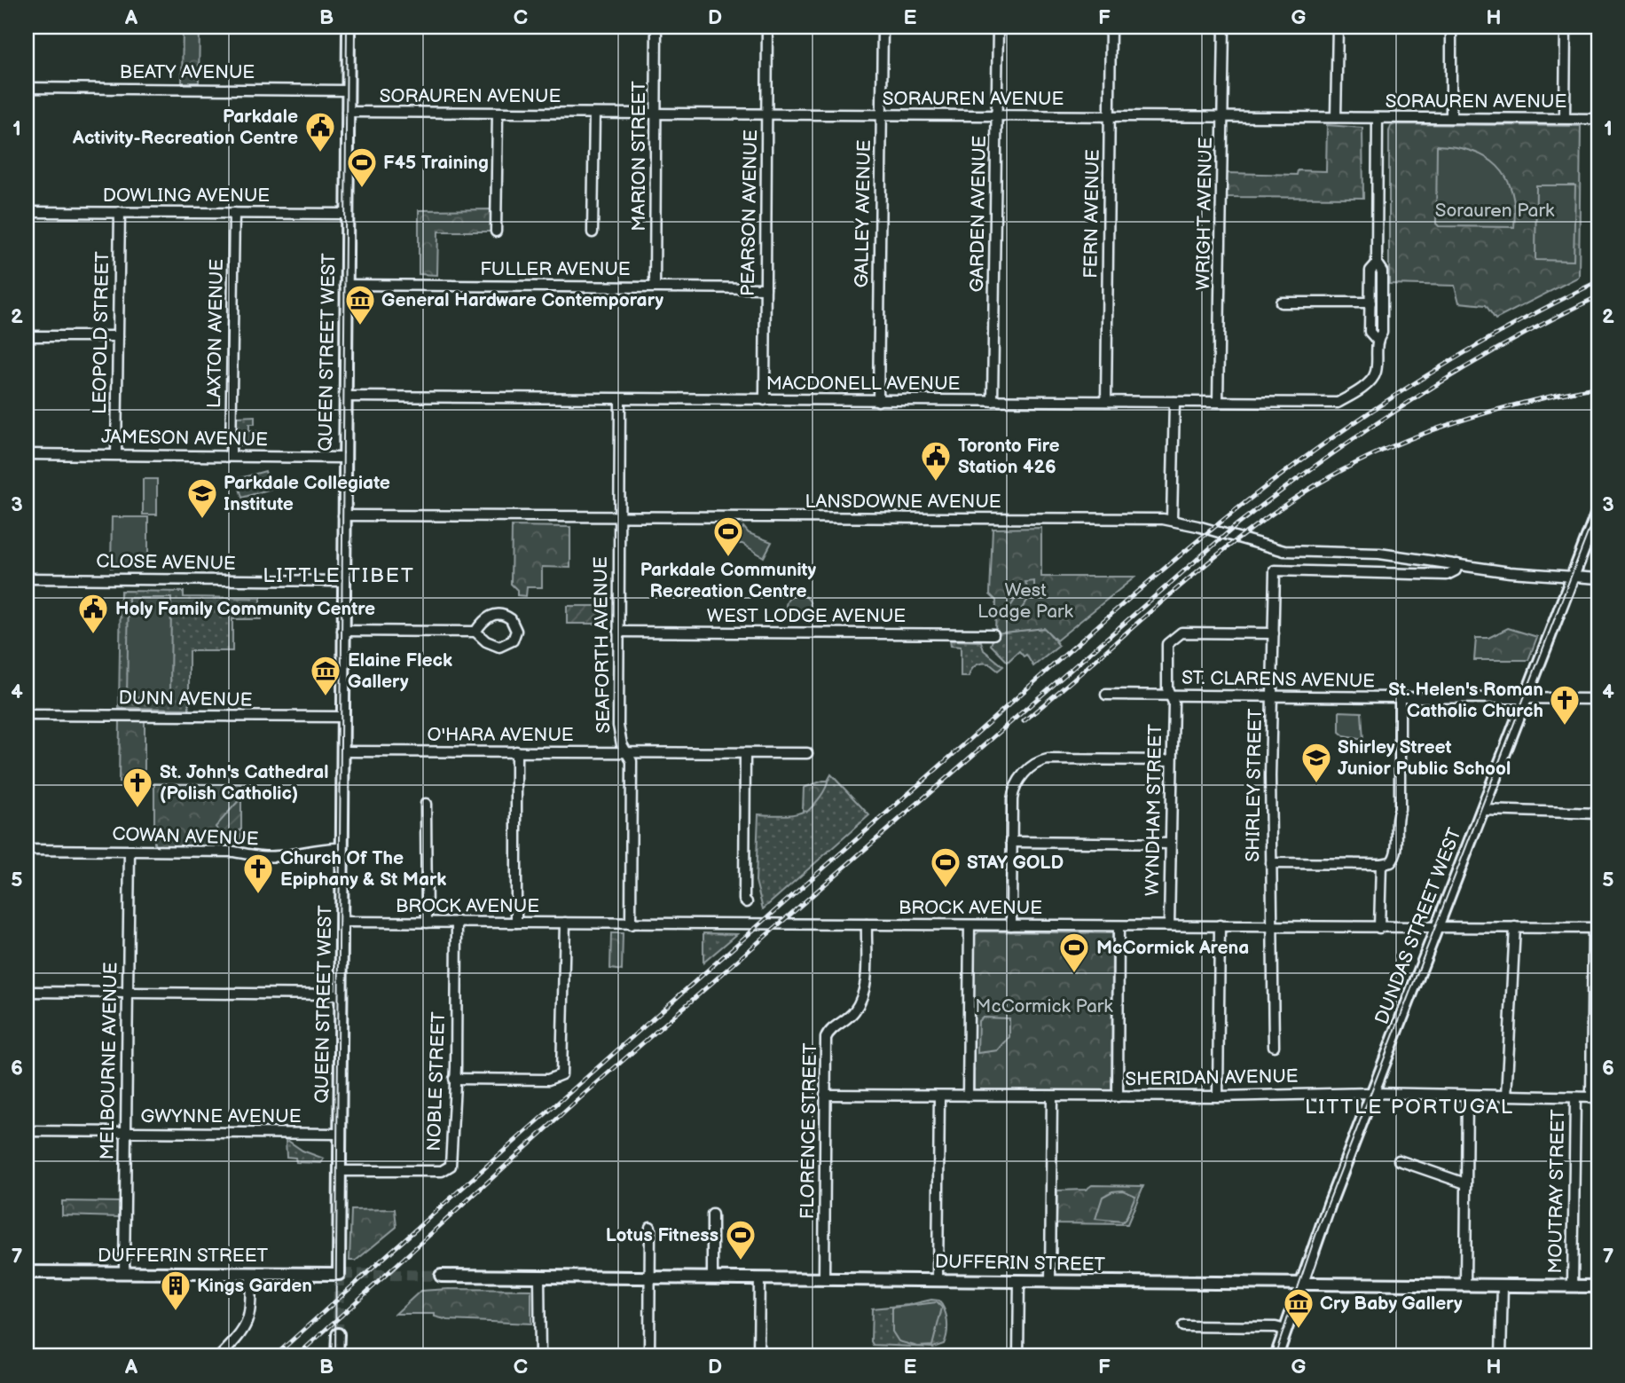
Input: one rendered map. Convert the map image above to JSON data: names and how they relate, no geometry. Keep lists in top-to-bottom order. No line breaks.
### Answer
{"streets":{"main road":["QUEEN STREET WEST","DUNDAS STREET WEST","DUFFERIN STREET"],"street":["BEATY AVENUE","SORAUREN AVENUE","MARION STREET","DOWLING AVENUE","PEARSON AVENUE","GALLEY AVENUE","GARDEN AVENUE","FERN AVENUE","WRIGHT AVENUE","FULLER AVENUE","LEOPOLD STREET","LAXTON AVENUE","MACDONELL AVENUE","JAMESON AVENUE","LANSDOWNE AVENUE","CLOSE AVENUE","WEST LODGE AVENUE","SEAFORTH AVENUE","ST. CLARENS AVENUE","DUNN AVENUE","O'HARA AVENUE","SHIRLEY STREET","WYNDHAM STREET","COWAN AVENUE","BROCK AVENUE","MELBOURNE AVENUE","SHERIDAN AVENUE","NOBLE STREET","GWYNNE AVENUE","FLORENCE STREET","MOUTRAY STREET"]},"crossings":[["BEATY AVENUE","QUEEN STREET WEST"],["SORAUREN AVENUE","MARION STREET"],["SORAUREN AVENUE","PEARSON AVENUE"],["SORAUREN AVENUE","GALLEY AVENUE"],["SORAUREN AVENUE","GARDEN AVENUE"],["SORAUREN AVENUE","FERN AVENUE"],["SORAUREN AVENUE","WRIGHT AVENUE"],["SORAUREN AVENUE","QUEEN STREET WEST"],["MARION STREET","FULLER AVENUE"],["DOWLING AVENUE","LEOPOLD STREET"],["DOWLING AVENUE","LAXTON AVENUE"],["DOWLING AVENUE","QUEEN STREET WEST"],["PEARSON AVENUE","FULLER AVENUE"],["PEARSON AVENUE","MACDONELL AVENUE"],["GALLEY AVENUE","MACDONELL AVENUE"],["GARDEN AVENUE","MACDONELL AVENUE"],["FERN AVENUE","MACDONELL AVENUE"],["WRIGHT AVENUE","MACDONELL AVENUE"],["FULLER AVENUE","QUEEN STREET WEST"],["LEOPOLD STREET","JAMESON AVENUE"],["LAXTON AVENUE","JAMESON AVENUE"],["QUEEN STREET WEST","MACDONELL AVENUE"],["QUEEN STREET WEST","JAMESON AVENUE"],["QUEEN STREET WEST","LANSDOWNE AVENUE"],["QUEEN STREET WEST","CLOSE AVENUE"],["QUEEN STREET WEST","DUNN AVENUE"],["QUEEN STREET WEST","O'HARA AVENUE"],["QUEEN STREET WEST","COWAN AVENUE"],["QUEEN STREET WEST","BROCK AVENUE"],["QUEEN STREET WEST","NOBLE STREET"],["QUEEN STREET WEST","GWYNNE AVENUE"],["QUEEN STREET WEST","DUFFERIN STREET"],["MACDONELL AVENUE","SEAFORTH AVENUE"],["LANSDOWNE AVENUE","SEAFORTH AVENUE"],["LANSDOWNE AVENUE","SHIRLEY STREET"],["LANSDOWNE AVENUE","DUNDAS STREET WEST"],["WEST LODGE AVENUE","SEAFORTH AVENUE"],["SEAFORTH AVENUE","O'HARA AVENUE"],["SEAFORTH AVENUE","BROCK AVENUE"],["ST. CLARENS AVENUE","SHIRLEY STREET"],["ST. CLARENS AVENUE","WYNDHAM STREET"],["ST. CLARENS AVENUE","DUNDAS STREET WEST"],["SHIRLEY STREET","WYNDHAM STREET"],["SHIRLEY STREET","BROCK AVENUE"],["WYNDHAM STREET","BROCK AVENUE"],["COWAN AVENUE","MELBOURNE AVENUE"],["BROCK AVENUE","DUNDAS STREET WEST"],["BROCK AVENUE","NOBLE STREET"],["BROCK AVENUE","FLORENCE STREET"],["BROCK AVENUE","MOUTRAY STREET"],["DUNDAS STREET WEST","SHERIDAN AVENUE"],["DUNDAS STREET WEST","DUFFERIN STREET"],["MELBOURNE AVENUE","GWYNNE AVENUE"],["MELBOURNE AVENUE","DUFFERIN STREET"],["SHERIDAN AVENUE","FLORENCE STREET"],["SHERIDAN AVENUE","MOUTRAY STREET"],["FLORENCE STREET","DUFFERIN STREET"],["MOUTRAY STREET","DUFFERIN STREET"]],"districts":["LITTLE TIBET","LITTLE PORTUGAL"],"parks":["Sorauren Park","West Lodge Park","McCormick Park"],"places":{"public building":["Parkdale Activity-Recreation Centre","Toronto Fire Station 426","Holy Family Community Centre"],"sports":["F45 Training","Parkdale Community Recreation Centre","STAY GOLD","McCormick Arena","Lotus Fitness"],"museum":["General Hardware Contemporary","Elaine Fleck Gallery","Cry Baby Gallery"],"school or university":["Parkdale Collegiate Institute","Shirley Street Junior Public School"],"church":["St. Helen's Roman Catholic Church","St. John's Cathedral (Polish Catholic)","Church Of The Epiphany & St Mark"],"building":["Kings Garden"]},"grid":{"columns":["A","B","C","D","E","F","G","H"],"rows":["1","2","3","4","5","6","7"]}}
